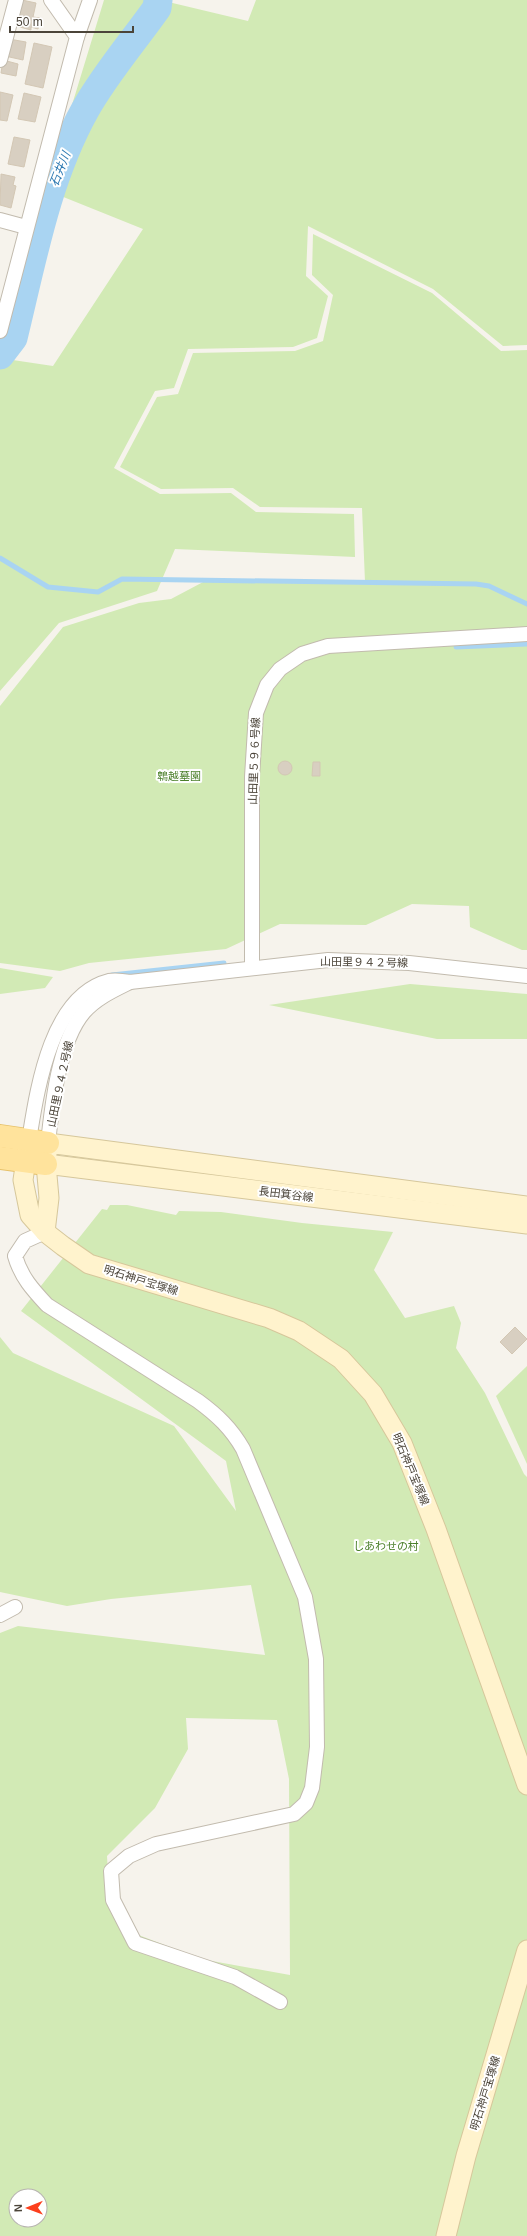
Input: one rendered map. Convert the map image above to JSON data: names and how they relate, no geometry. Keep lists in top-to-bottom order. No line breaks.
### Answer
{"streets":{"street":["山田里５９６号線","山田里９４２号線","長田箕谷線","明石神戸宝塚線"]},"crossings":[["山田里５９６号線","山田里９４２号線"],["山田里９４２号線","長田箕谷線"],["山田里９４２号線","明石神戸宝塚線"],["長田箕谷線","明石神戸宝塚線"]],"water":["石井川"],"parks":["鵯越墓園","しあわせの村"],"scale_bar":"50 m","north":"left"}
